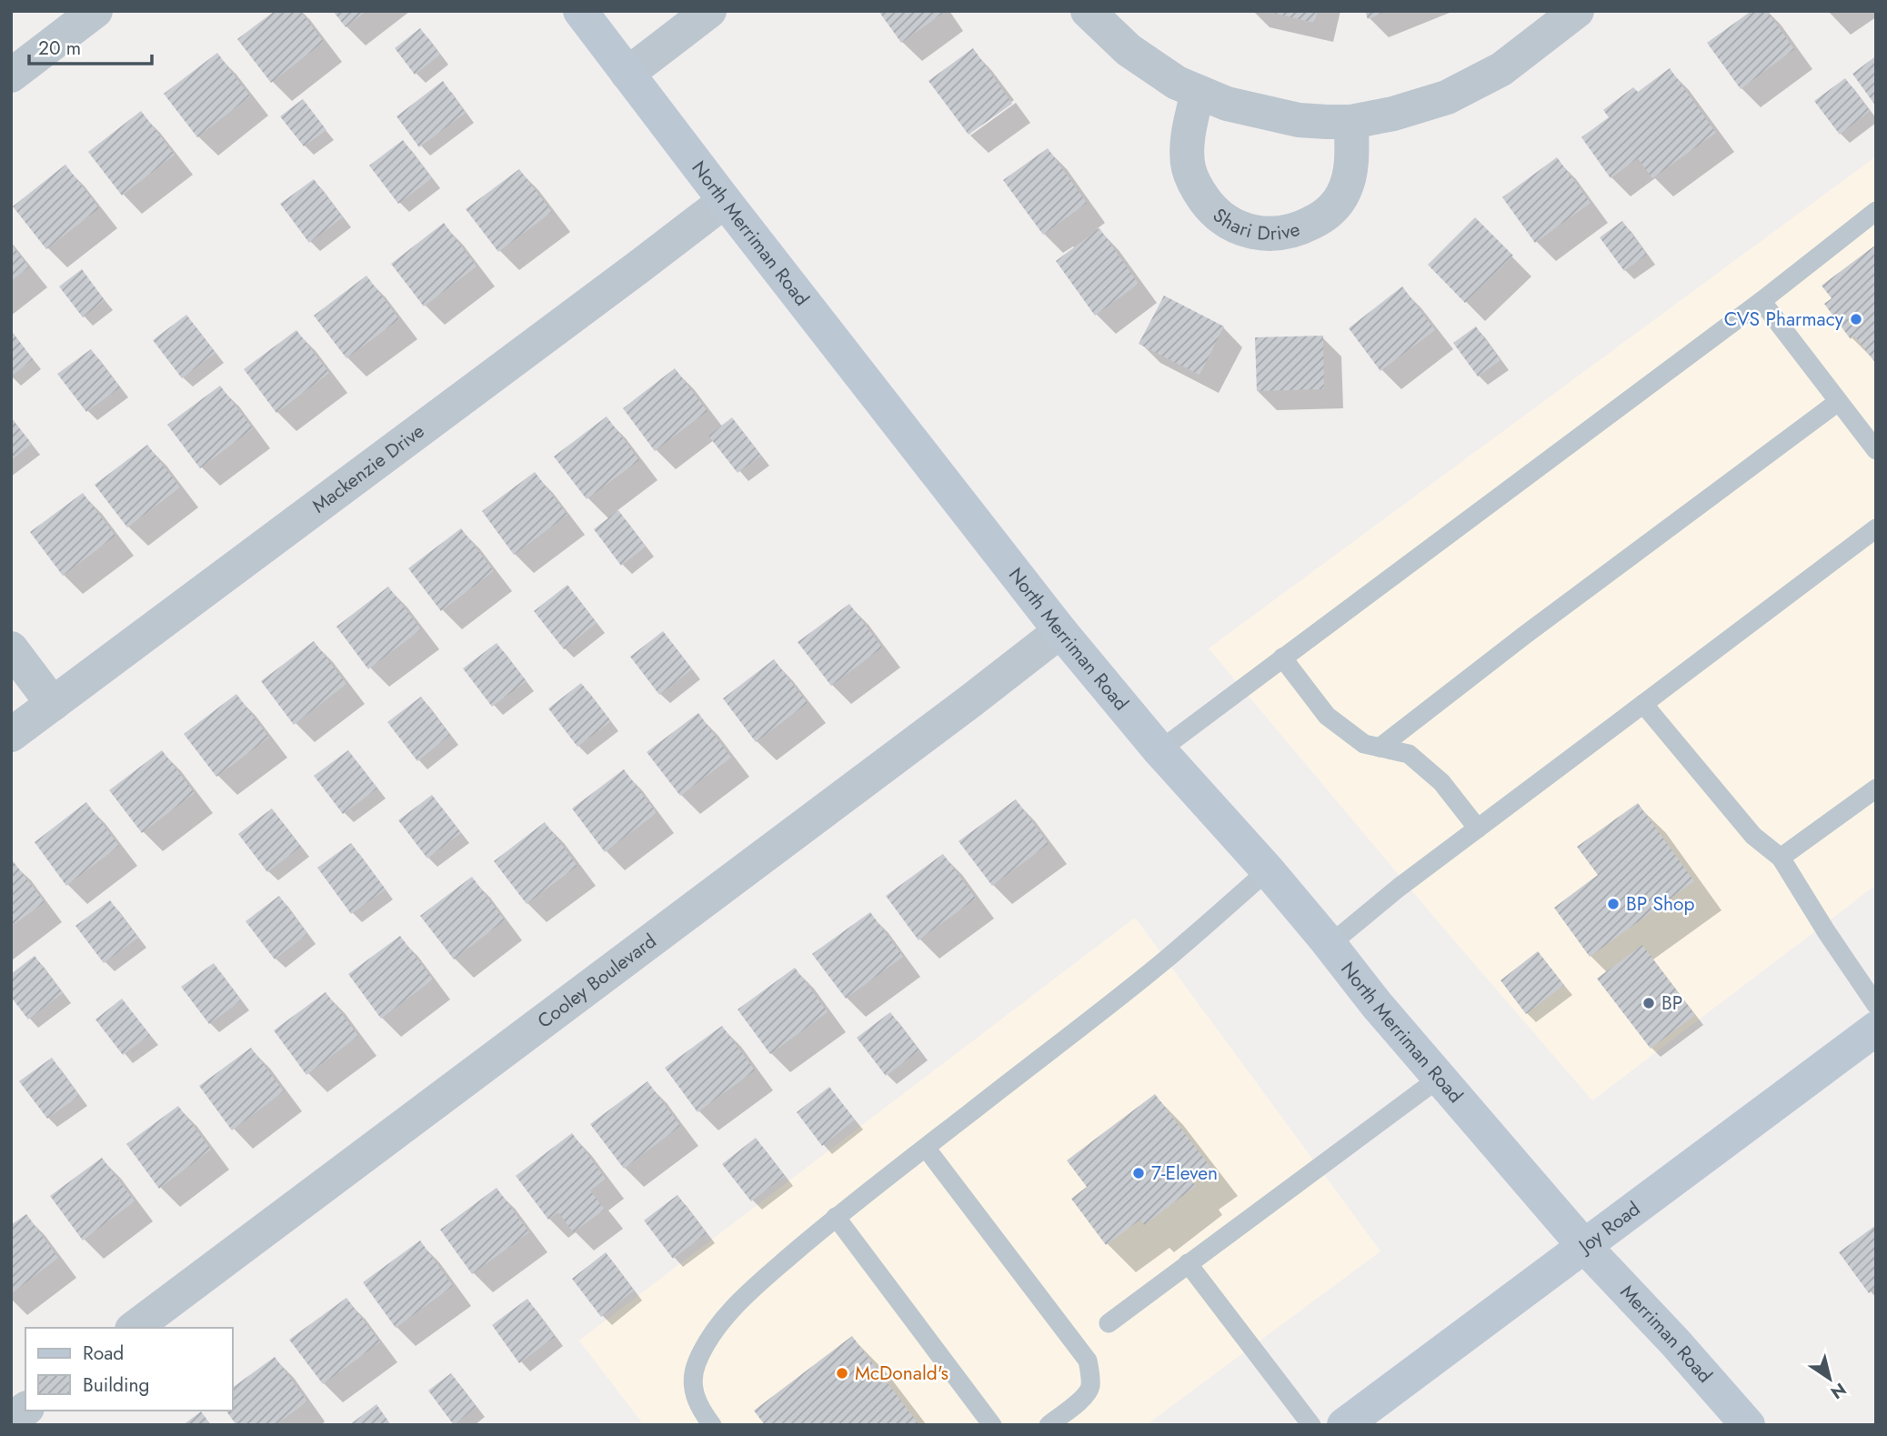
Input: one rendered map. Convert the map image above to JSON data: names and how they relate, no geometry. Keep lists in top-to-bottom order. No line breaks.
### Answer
{"streets":{"main road":["North Merriman Road","Joy Road","Merriman Road"],"street":["Shari Drive","Mackenzie Drive","Cooley Boulevard"]},"crossings":[["North Merriman Road","Mackenzie Drive"],["North Merriman Road","Cooley Boulevard"],["North Merriman Road","Joy Road"],["North Merriman Road","Merriman Road"],["Joy Road","Merriman Road"]],"places":["CVS Pharmacy","BP Shop","BP","7-Eleven","McDonald's"],"legend":["Road","Building"],"scale_bar":"20 m","north":"bottom right"}
